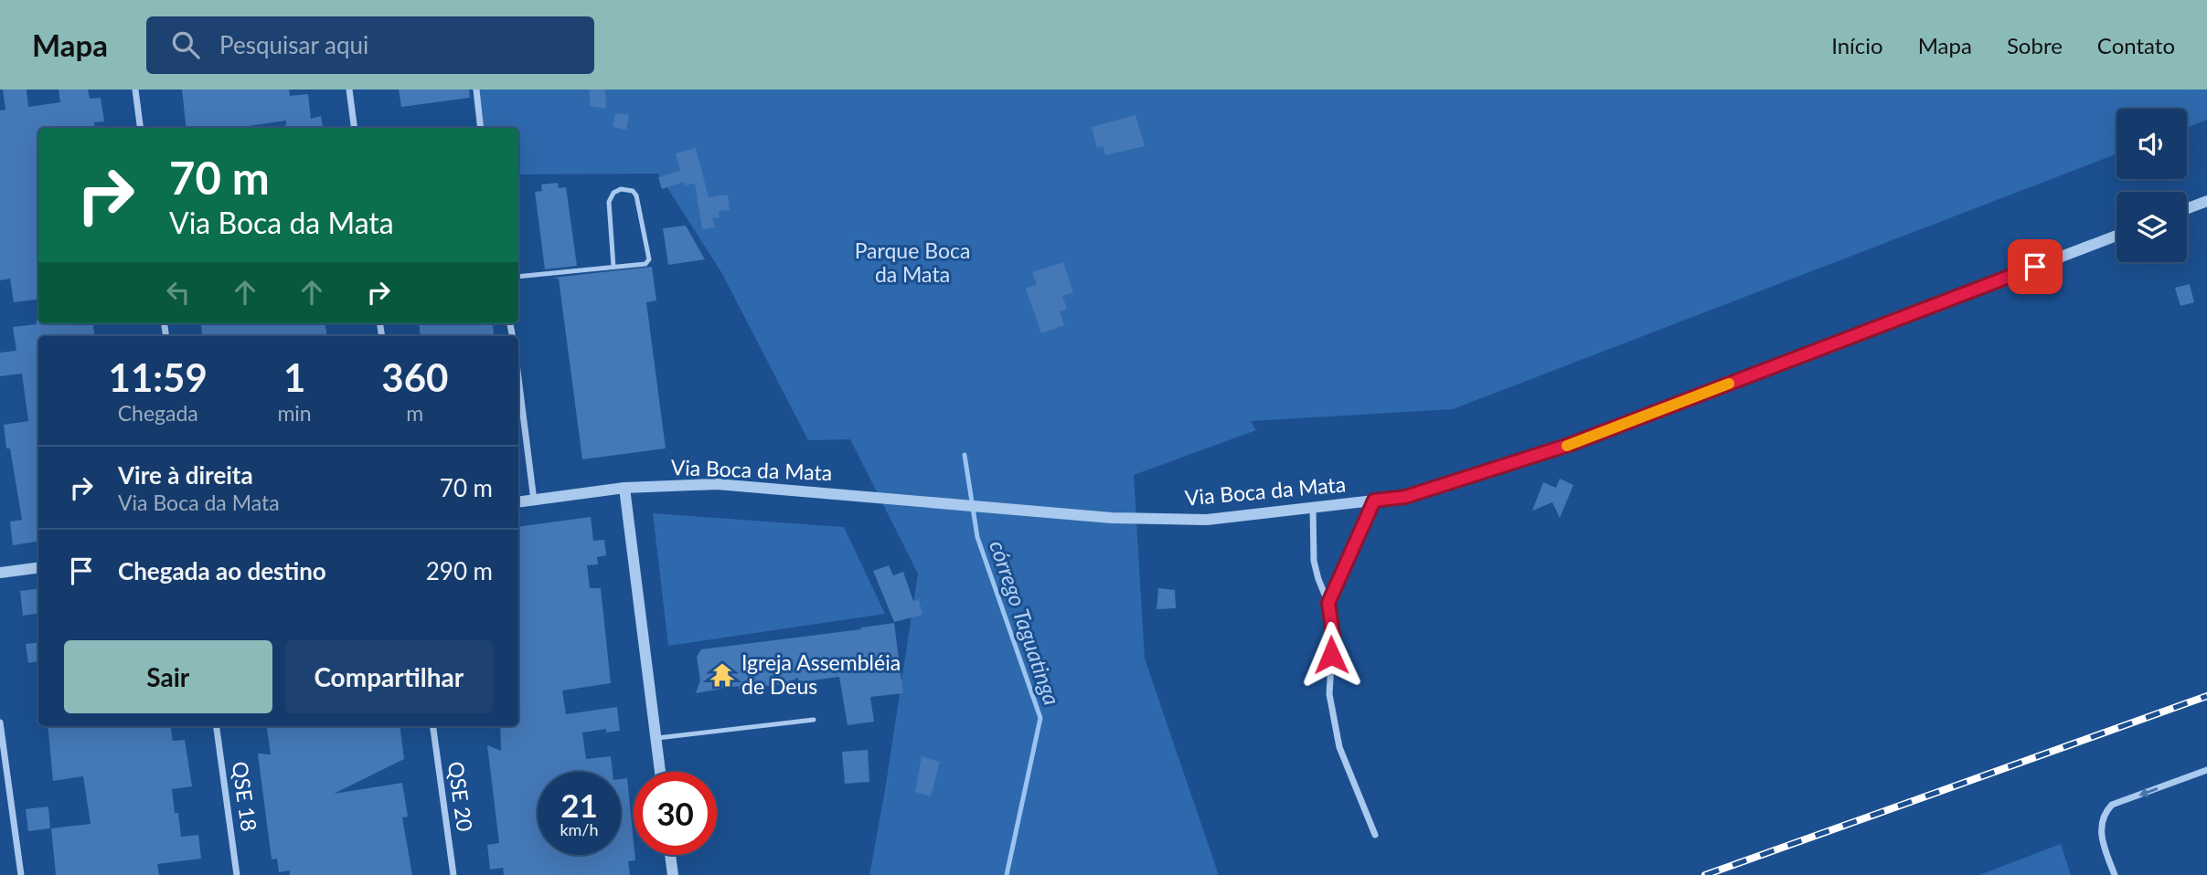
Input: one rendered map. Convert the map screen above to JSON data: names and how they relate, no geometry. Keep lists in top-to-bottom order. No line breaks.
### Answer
{"streets":{"street":["Via Boca da Mata","QSE 18","QSE 20"]},"water":["córrego Taguatinga"],"parks":["Parque Boca da Mata"],"places":{"temple":["Igreja Assembléia de Deus"]},"page":{"header":"Mapa","search":"Pesquisar aqui","nav":["Início","Mapa","Sobre","Contato"],"turn":["70 m","Via Boca da Mata"],"eta":["11:59","Chegada","1","min","360","m"],"list":[{"name":"Vire à direita","note":"Via Boca da Mata","value":"70 m"},{"name":"Chegada ao destino","value":"290 m"}],"buttons":["Sair","Compartilhar"],"speed":"21 km/h","limit":"30"}}
